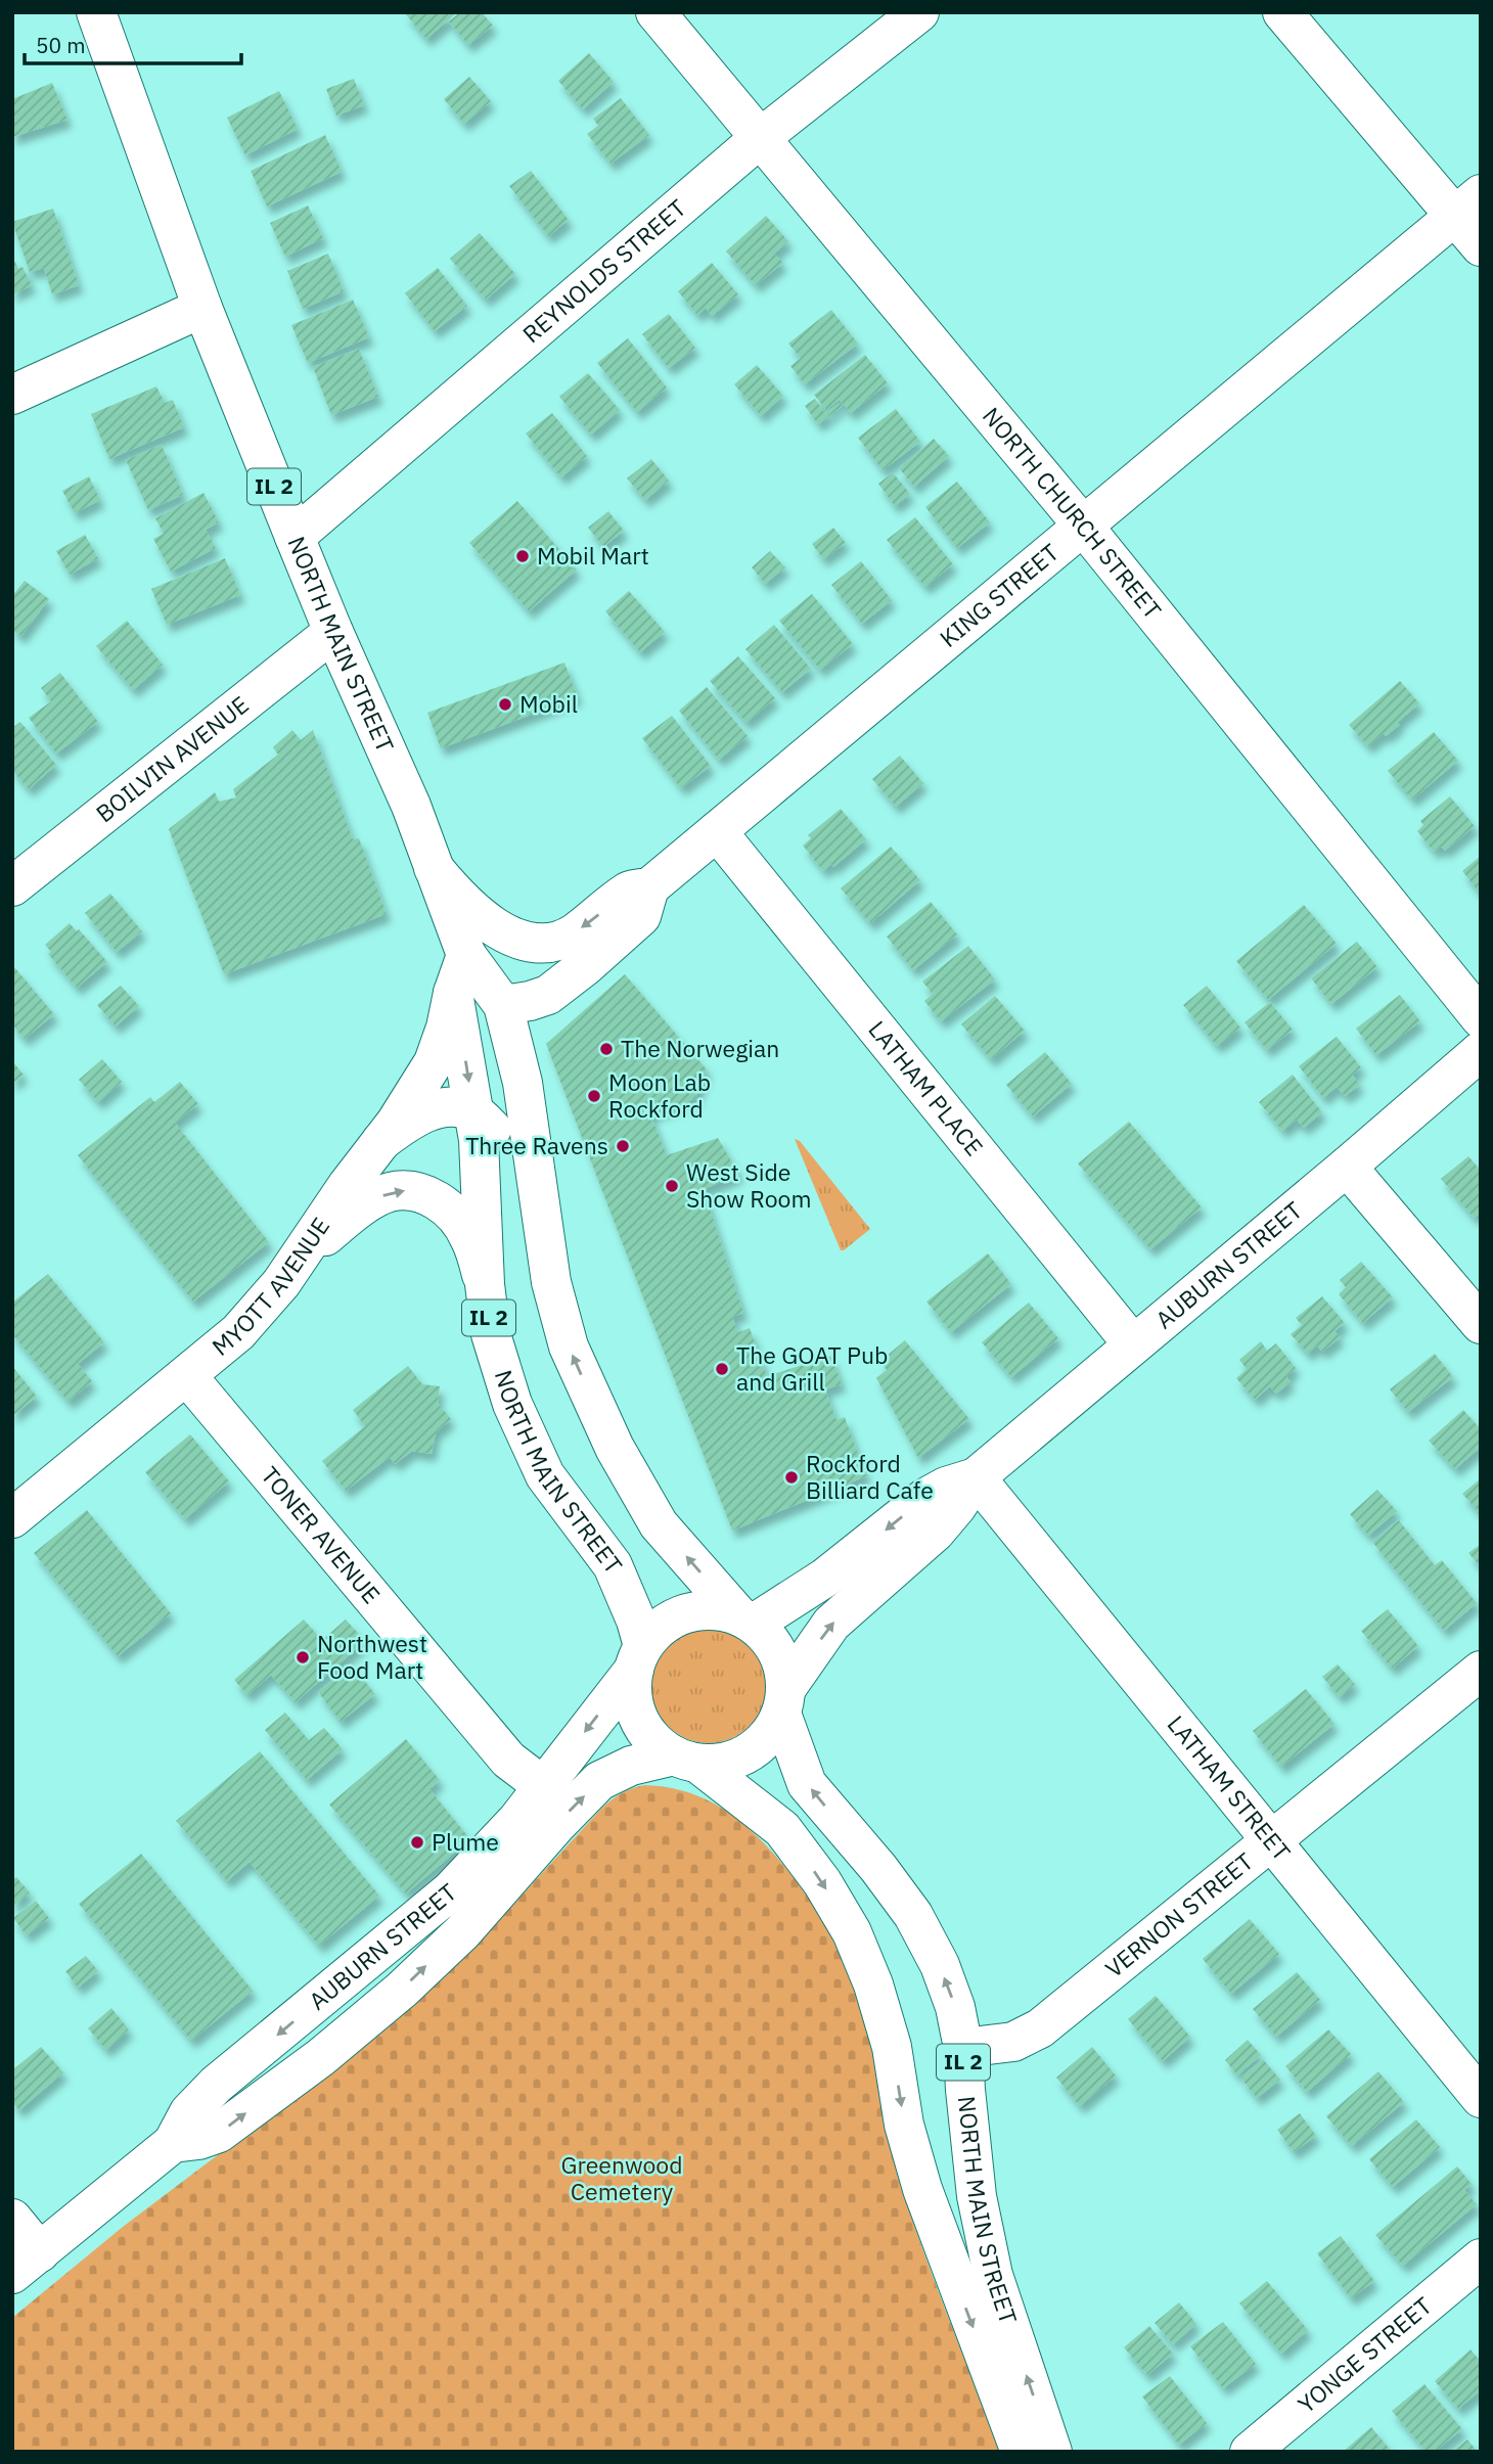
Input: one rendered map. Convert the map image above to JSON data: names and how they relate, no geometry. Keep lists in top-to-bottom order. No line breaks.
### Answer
{"streets":{"street":["REYNOLDS STREET","IL 2","NORTH CHURCH STREET","KING STREET","NORTH MAIN STREET","BOILVIN AVENUE","LATHAM PLACE","AUBURN STREET","MYOTT AVENUE","TONER AVENUE","LATHAM STREET","VERNON STREET","YONGE STREET"]},"crossings":[["REYNOLDS STREET","NORTH CHURCH STREET"],["REYNOLDS STREET","NORTH MAIN STREET"],["NORTH CHURCH STREET","KING STREET"],["KING STREET","NORTH MAIN STREET"],["KING STREET","LATHAM PLACE"],["NORTH MAIN STREET","BOILVIN AVENUE"],["NORTH MAIN STREET","AUBURN STREET"],["NORTH MAIN STREET","MYOTT AVENUE"],["NORTH MAIN STREET","VERNON STREET"],["LATHAM PLACE","AUBURN STREET"],["AUBURN STREET","TONER AVENUE"],["AUBURN STREET","LATHAM STREET"],["MYOTT AVENUE","TONER AVENUE"],["LATHAM STREET","VERNON STREET"]],"parks":["Greenwood Cemetery"],"places":["Mobil Mart","Mobil","The Norwegian","Moon Lab Rockford","Three Ravens","West Side Show Room","The GOAT Pub and Grill","Rockford Billiard Cafe","Northwest Food Mart","Plume"],"scale_bar":"50 m"}
